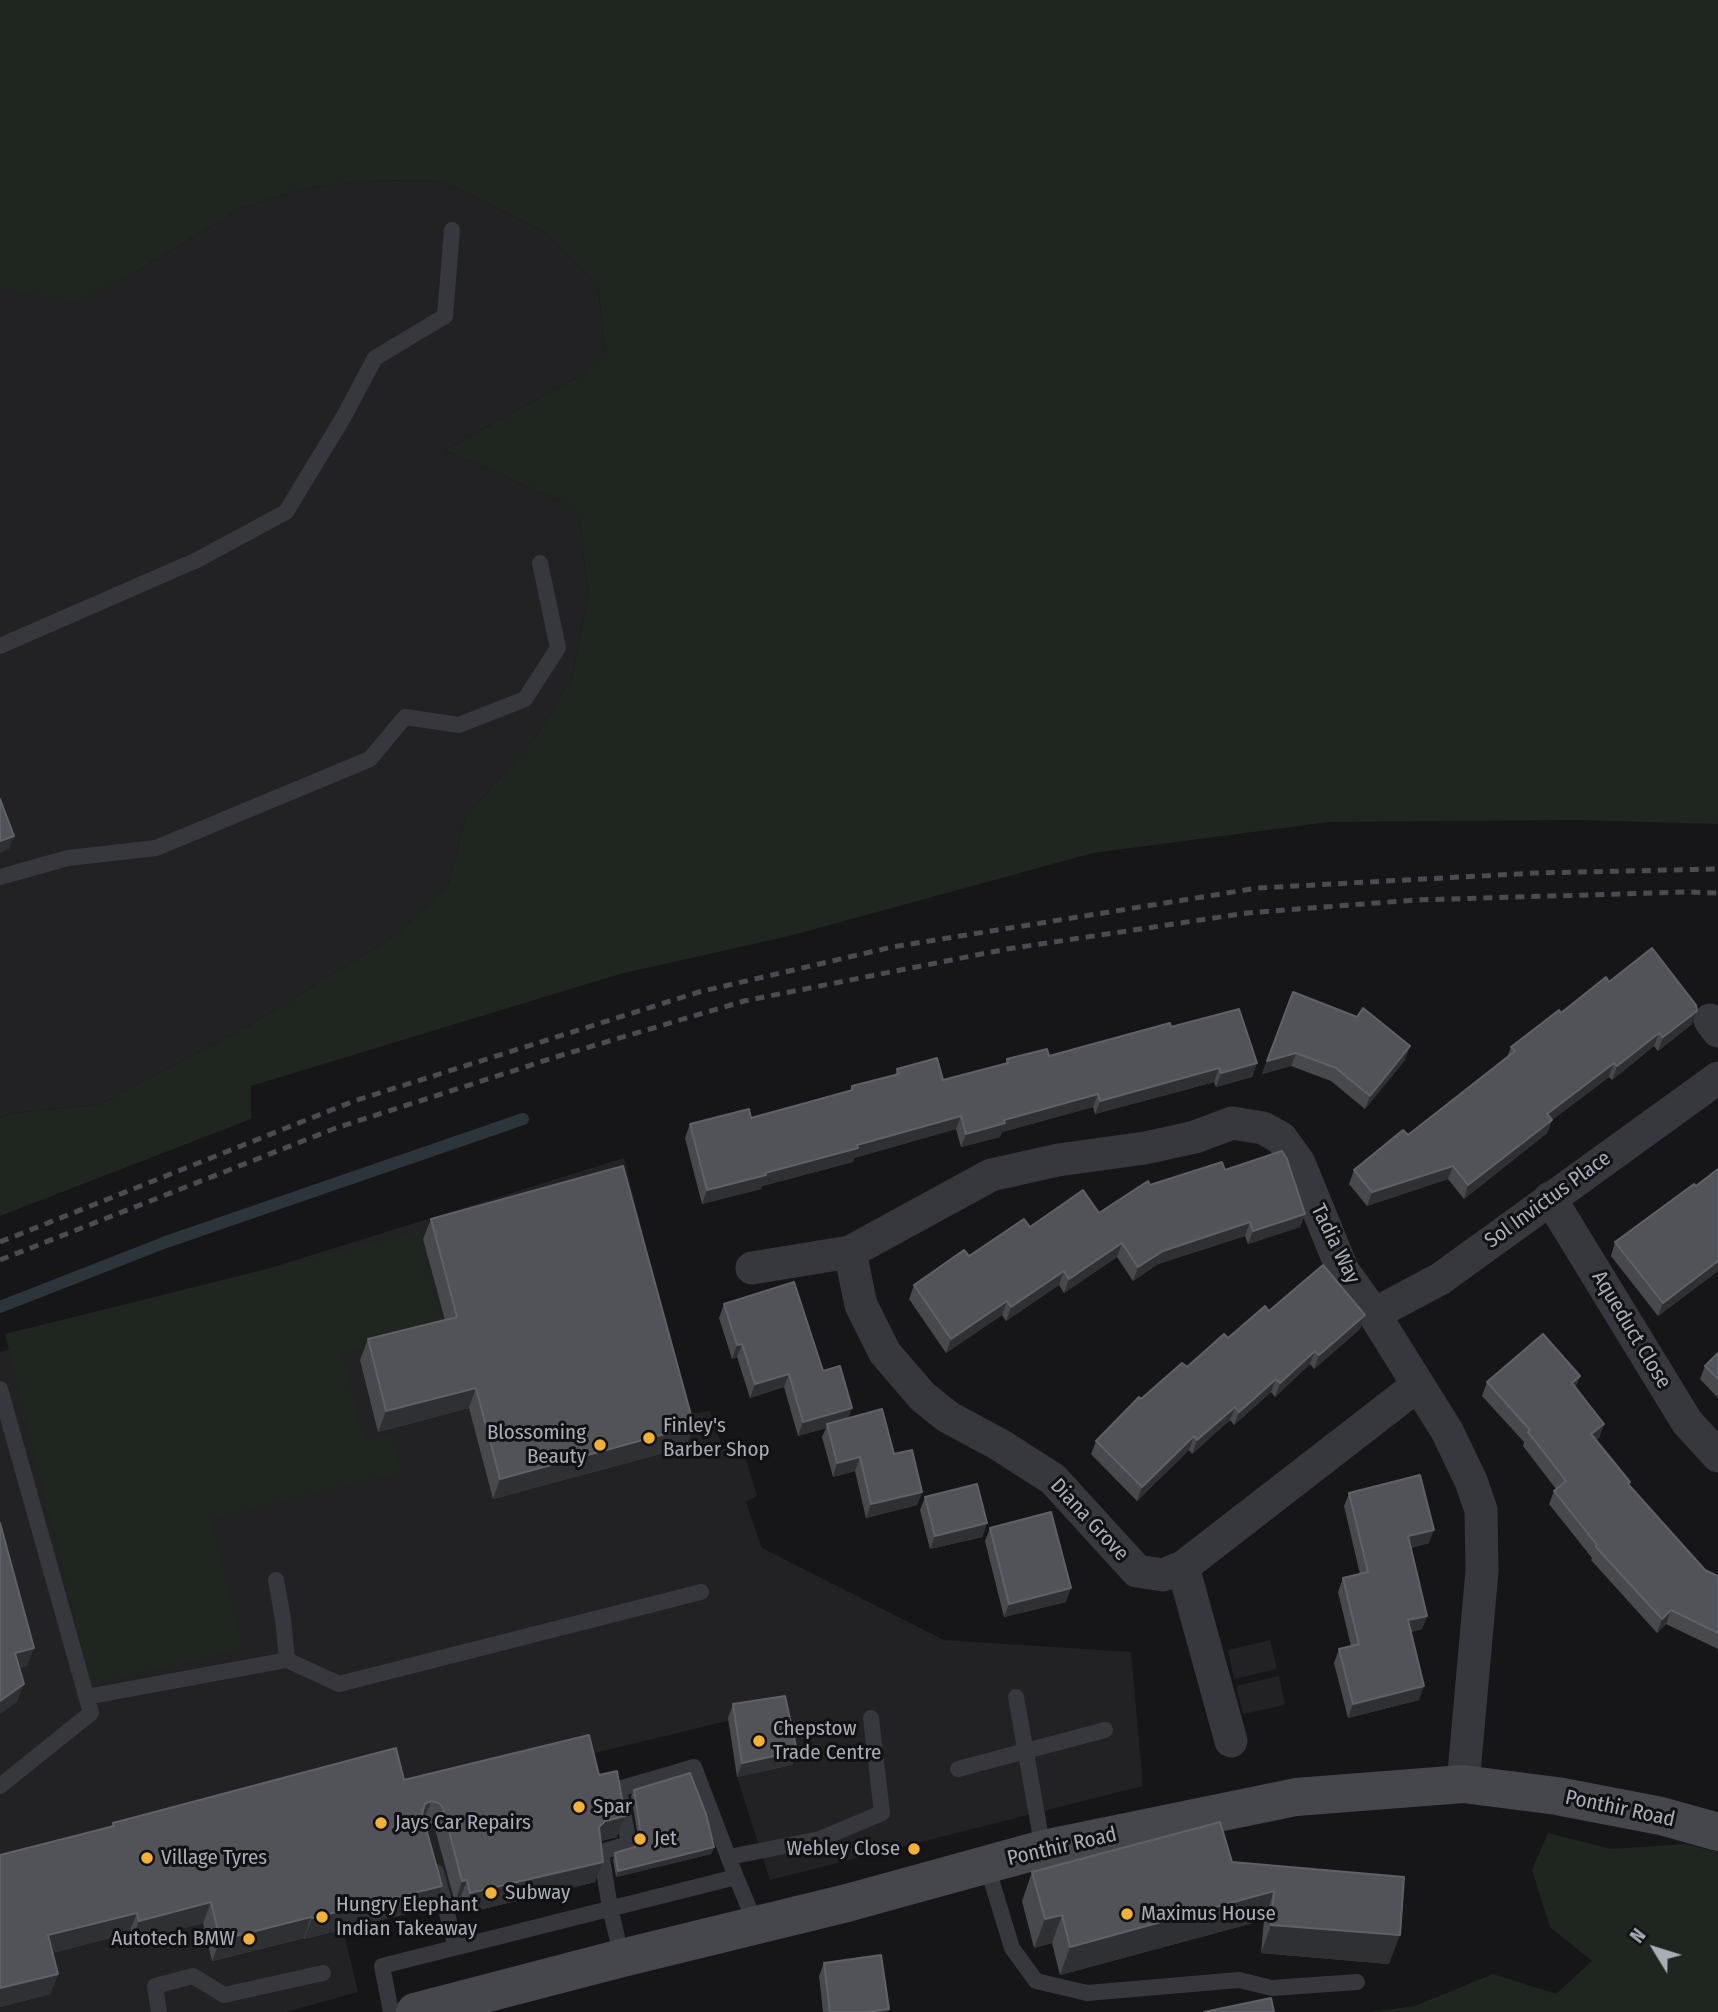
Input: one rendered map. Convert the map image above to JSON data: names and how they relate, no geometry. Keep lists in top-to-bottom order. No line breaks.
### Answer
{"streets":{"main road":["Ponthir Road"],"street":["Sol Invictus Place","Tadia Way","Aqueduct Close","Diana Grove"]},"crossings":[["Sol Invictus Place","Tadia Way"],["Sol Invictus Place","Aqueduct Close"],["Tadia Way","Diana Grove"],["Tadia Way","Ponthir Road"]],"places":["Finley's Barber Shop","Blossoming Beauty","Chepstow Trade Centre","Spar","Jays Car Repairs","Jet","Webley Close","Village Tyres","Subway","Maximus House","Hungry Elephant Indian Takeaway","Autotech BMW"],"north":"top left"}
